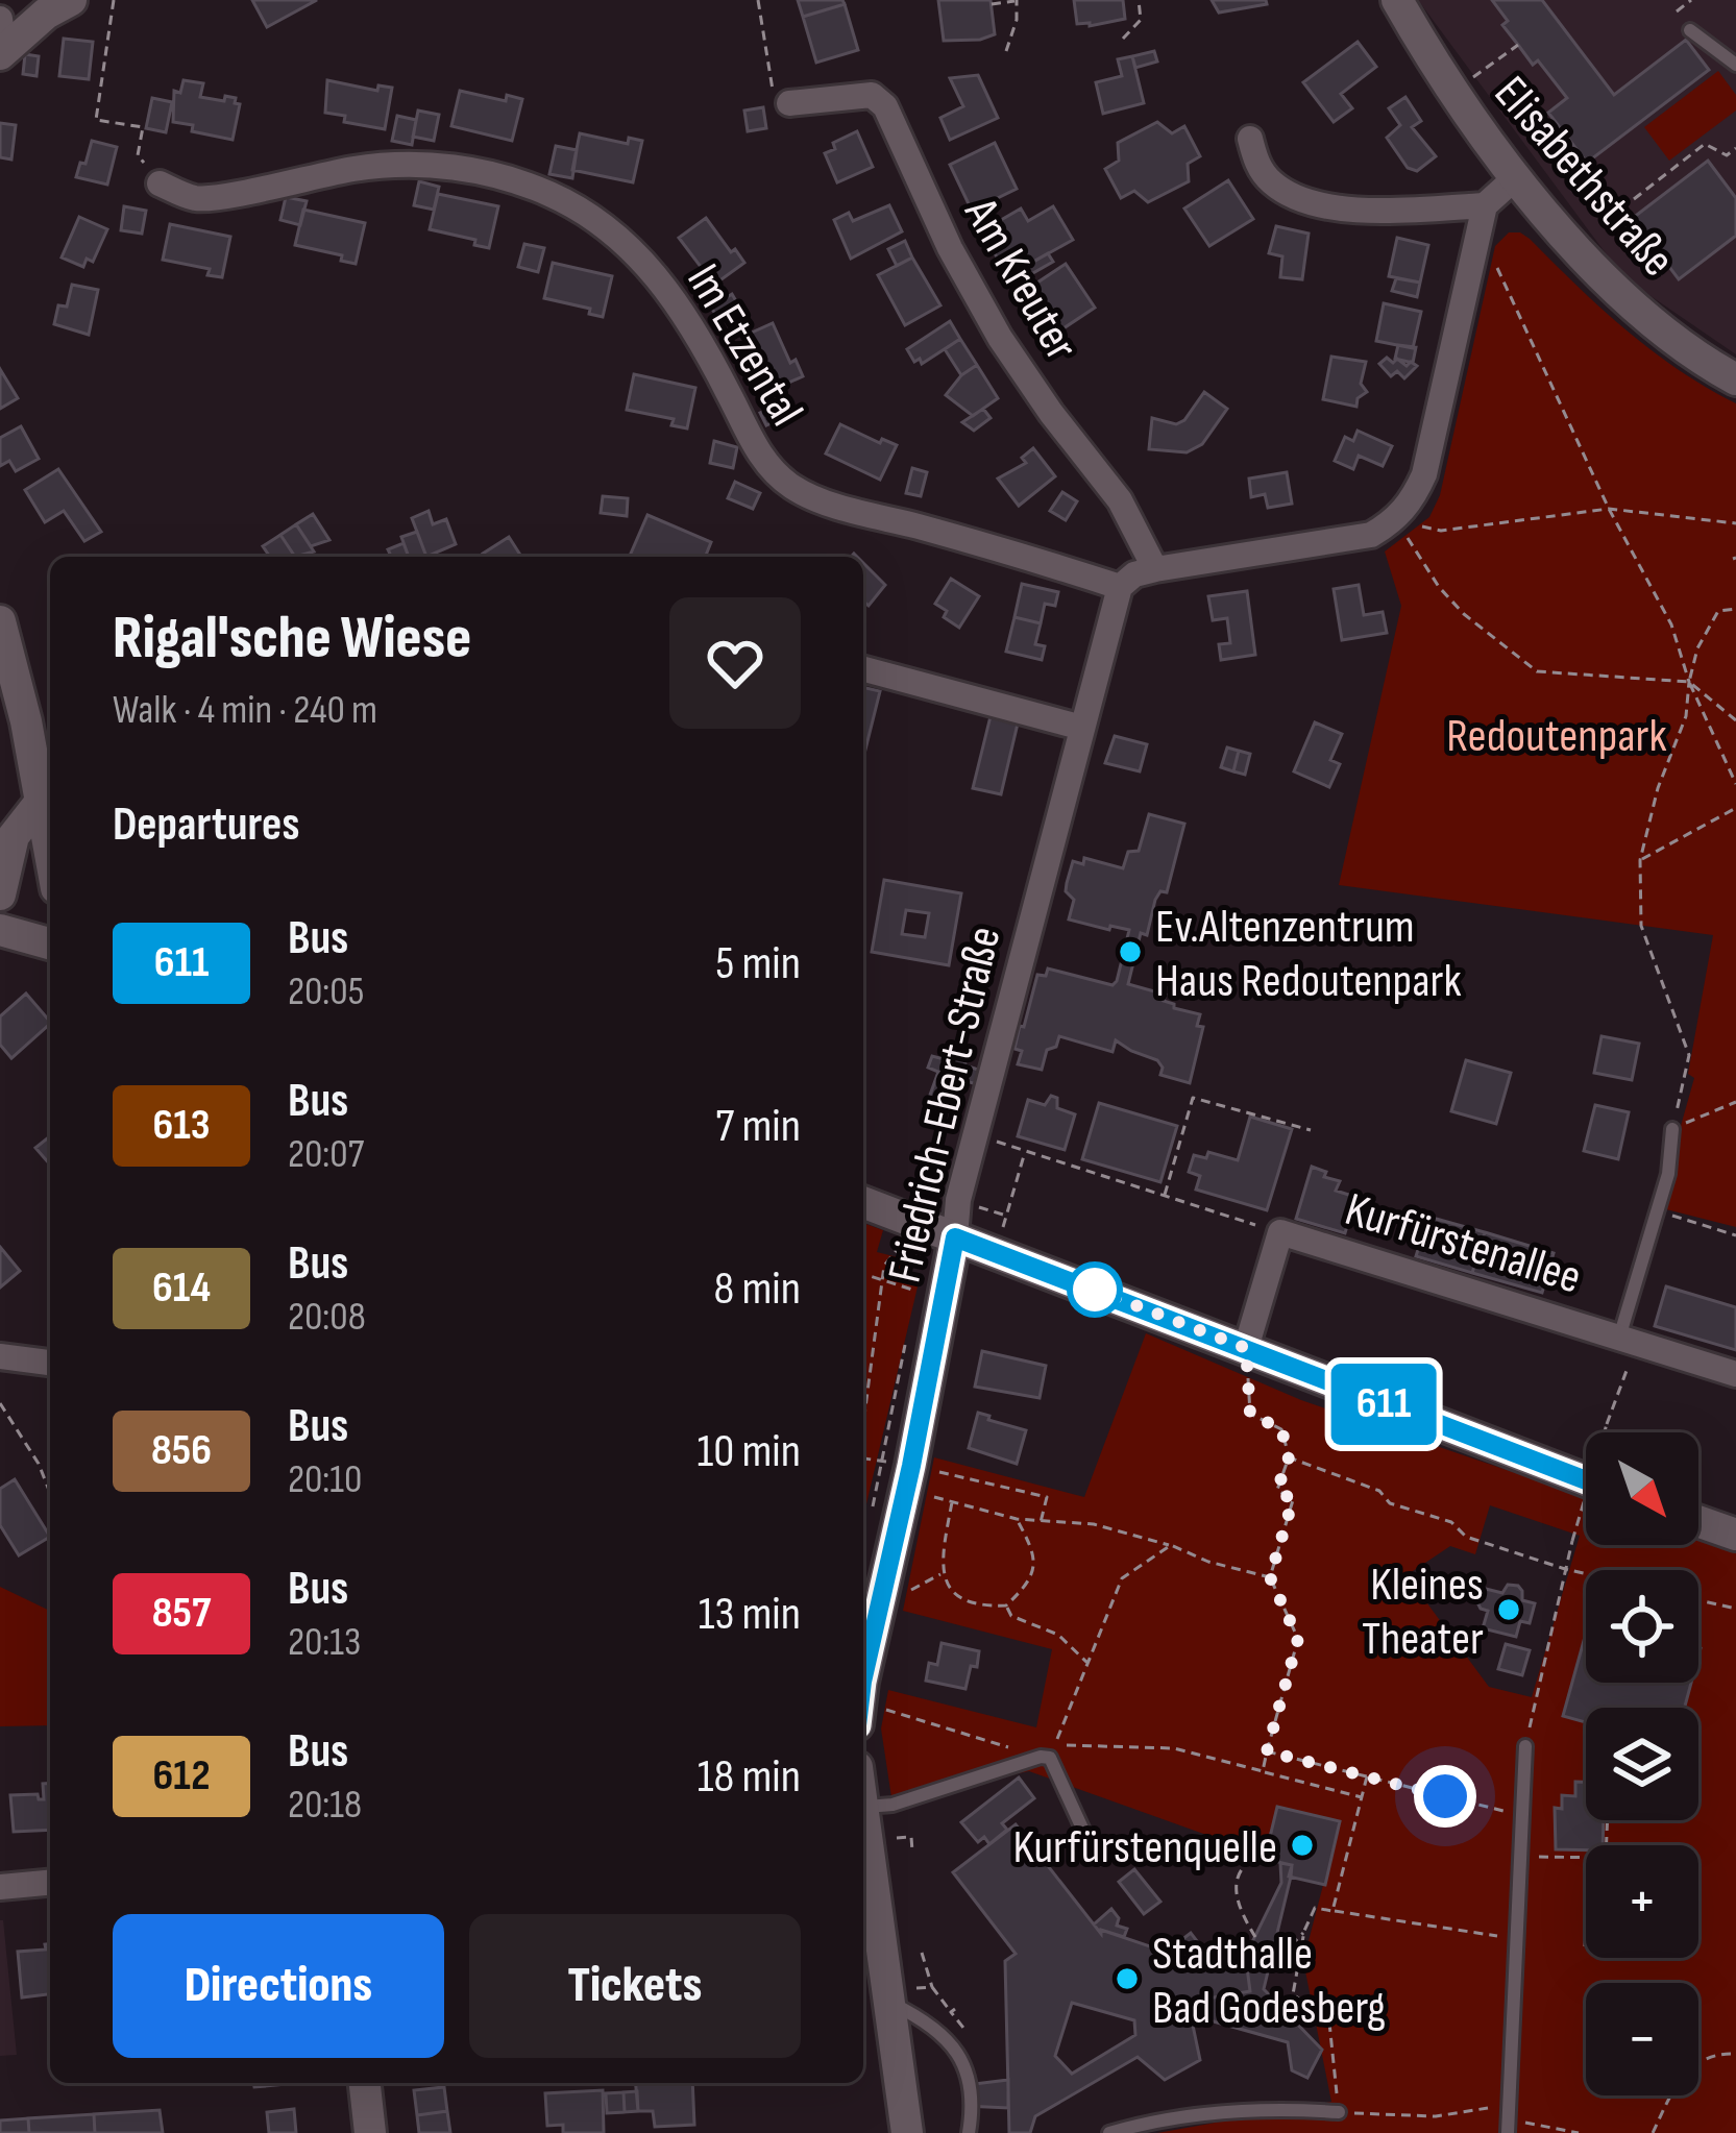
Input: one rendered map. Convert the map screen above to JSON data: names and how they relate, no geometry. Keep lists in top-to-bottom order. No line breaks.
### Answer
{"streets":{"street":["Elisabethstraße","Am Kreuter","Im Etzental","Friedrich-Ebert-Straße","Kurfürstenallee"]},"crossings":[["Im Etzental","Friedrich-Ebert-Straße"]],"parks":["Redoutenpark"],"places":["Ev.Altenzentrum Haus Redoutenpark","Kleines Theater","Kurfürstenquelle","Stadthalle Bad Godesberg"],"lines":["bus line 611"],"north":"bottom right","page":{"on_map":"611","heading":[["Rigal'sche Wiese","Walk · 4 min · 240 m"],"Departures"],"list":[{"mark":"611","name":"Bus","note":"20:05","value":"5 min"},{"mark":"613","name":"Bus","note":"20:07","value":"7 min"},{"mark":"614","name":"Bus","note":"20:08","value":"8 min"},{"mark":"856","name":"Bus","note":"20:10","value":"10 min"},{"mark":"857","name":"Bus","note":"20:13","value":"13 min"},{"mark":"612","name":"Bus","note":"20:18","value":"18 min"}],"map_buttons":["+","−"],"buttons":["Directions","Tickets"]}}
